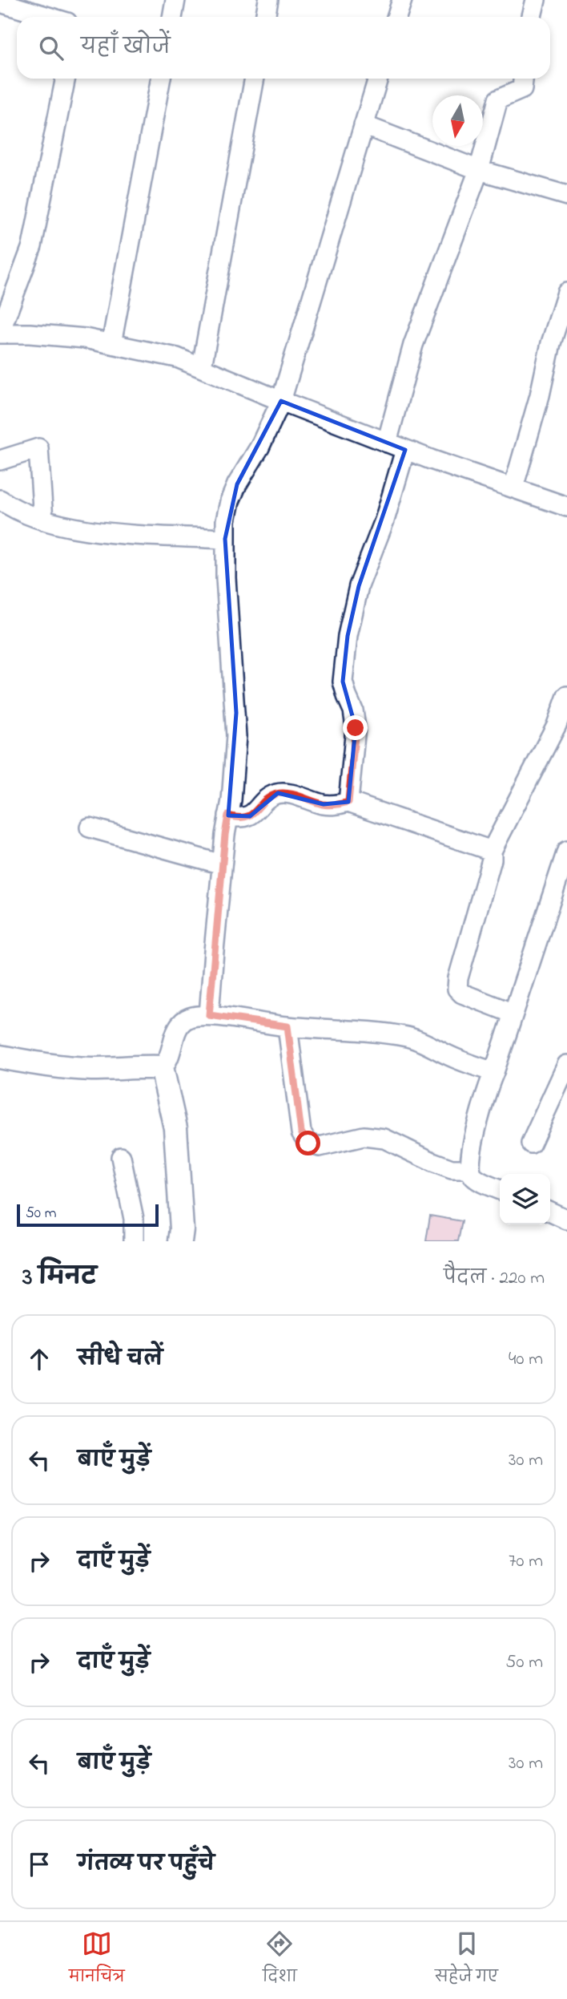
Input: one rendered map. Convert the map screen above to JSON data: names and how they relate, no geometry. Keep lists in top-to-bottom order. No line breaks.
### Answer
{"scale_bar":"50 m","north":"bottom","page":{"search":"यहाँ खोजें","scale":"50 m","heading":["3 मिनट","पैदल · 220 m"],"list":[["सीधे चलें","40 m"],["बाएँ मुड़ें","30 m"],["दाएँ मुड़ें","70 m"],["दाएँ मुड़ें","50 m"],["बाएँ मुड़ें","30 m"],"गंतव्य पर पहुँचे"],"nav":["मानचित्र","दिशा","सहेजे गए"]}}
